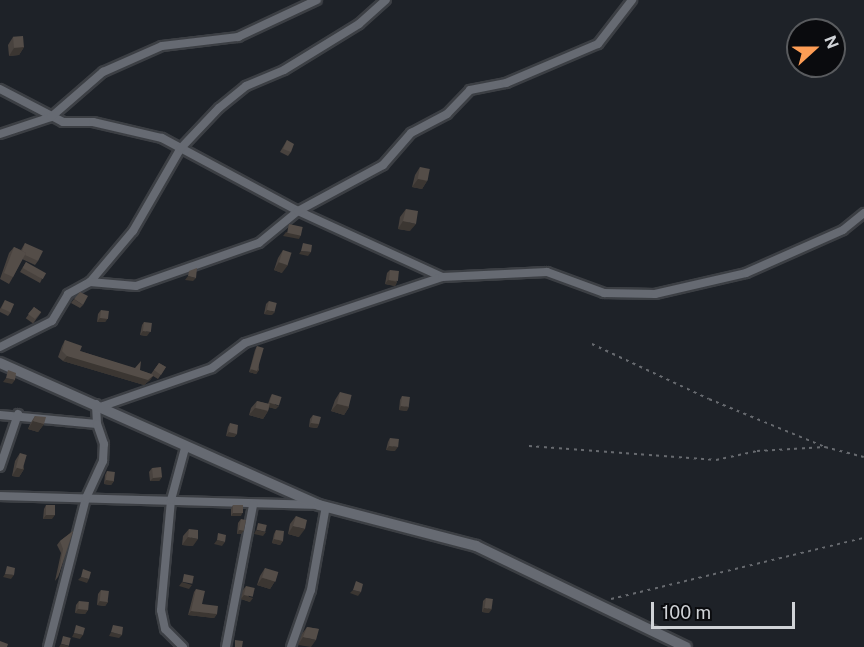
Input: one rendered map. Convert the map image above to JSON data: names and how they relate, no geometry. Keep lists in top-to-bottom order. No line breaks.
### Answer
{"scale_bar":"100 m","north":"right"}
